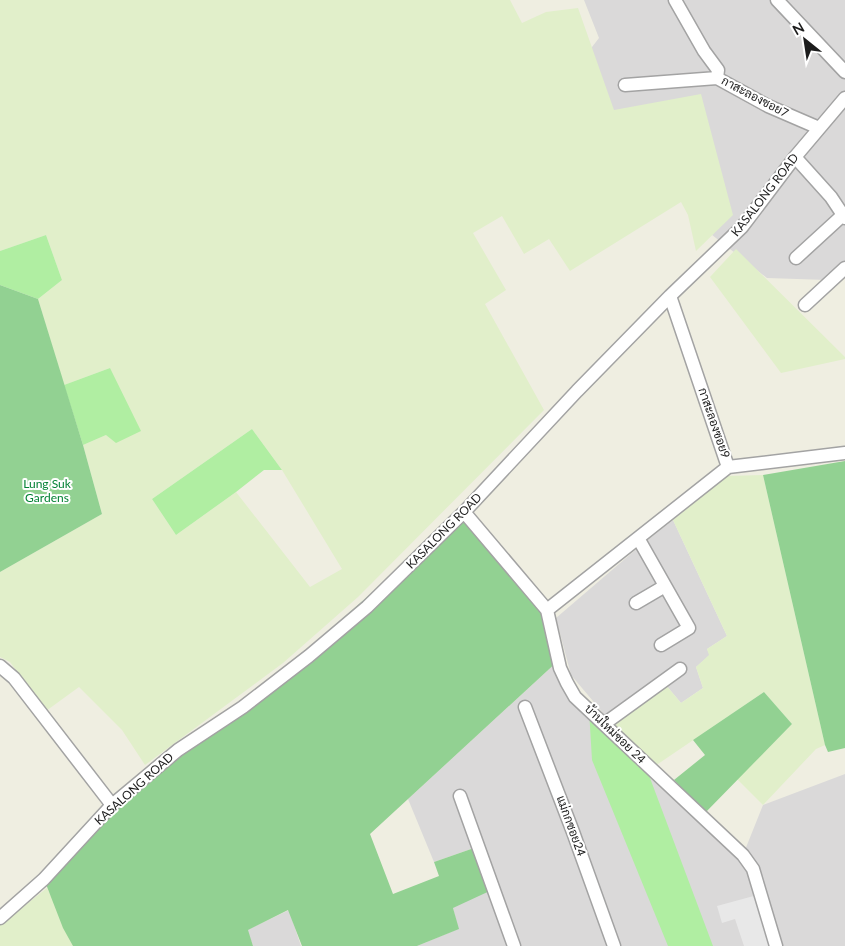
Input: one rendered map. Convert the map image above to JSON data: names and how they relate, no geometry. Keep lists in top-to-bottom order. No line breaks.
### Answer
{"streets":{"street":["กาสะลองซอย7","KASALONG ROAD","กาสะลองซอย9","บ้านใหม่ซอย 24","แม่กกซอย24"]},"crossings":[["กาสะลองซอย7","KASALONG ROAD"],["KASALONG ROAD","กาสะลองซอย9"],["KASALONG ROAD","บ้านใหม่ซอย 24"]],"parks":["Lung Suk Gardens"],"north":"top left"}
